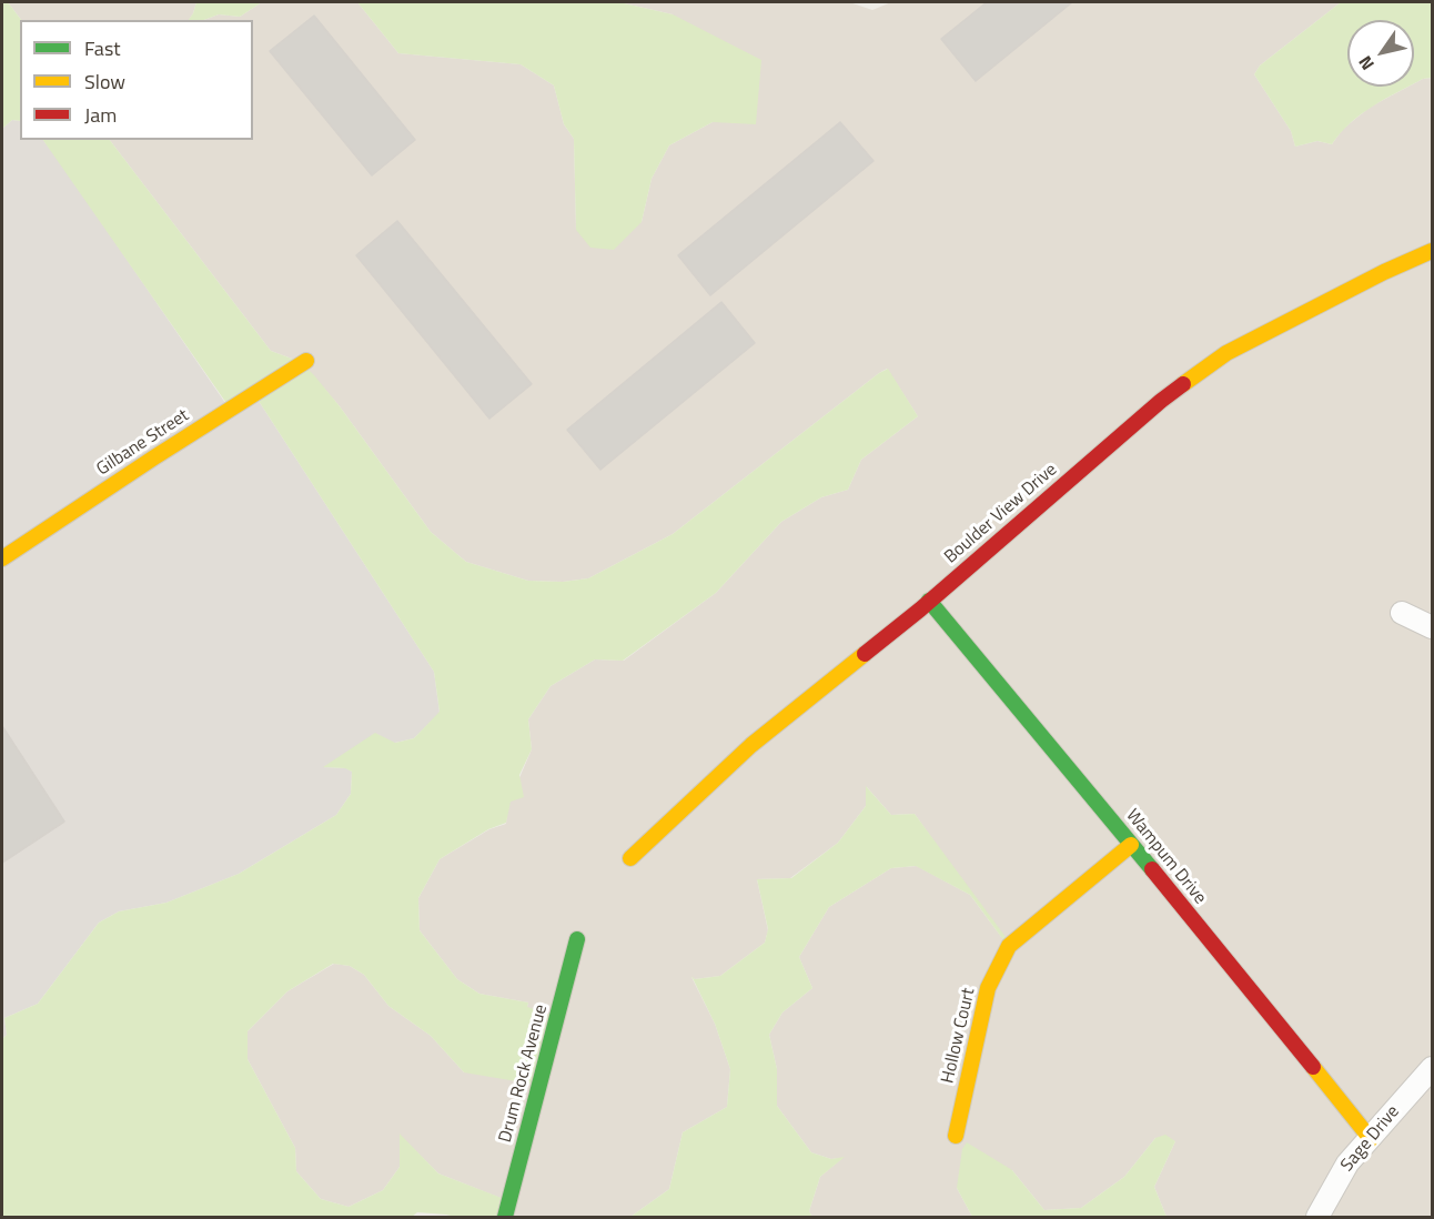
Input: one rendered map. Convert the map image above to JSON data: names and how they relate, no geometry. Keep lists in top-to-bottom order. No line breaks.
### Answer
{"streets":{"street":["Gilbane Street","Boulder View Drive","Wampum Drive","Hollow Court","Drum Rock Avenue","Sage Drive"]},"crossings":[["Boulder View Drive","Wampum Drive"],["Wampum Drive","Hollow Court"],["Wampum Drive","Sage Drive"]],"legend":["Fast","Slow","Jam"],"north":"bottom left"}
